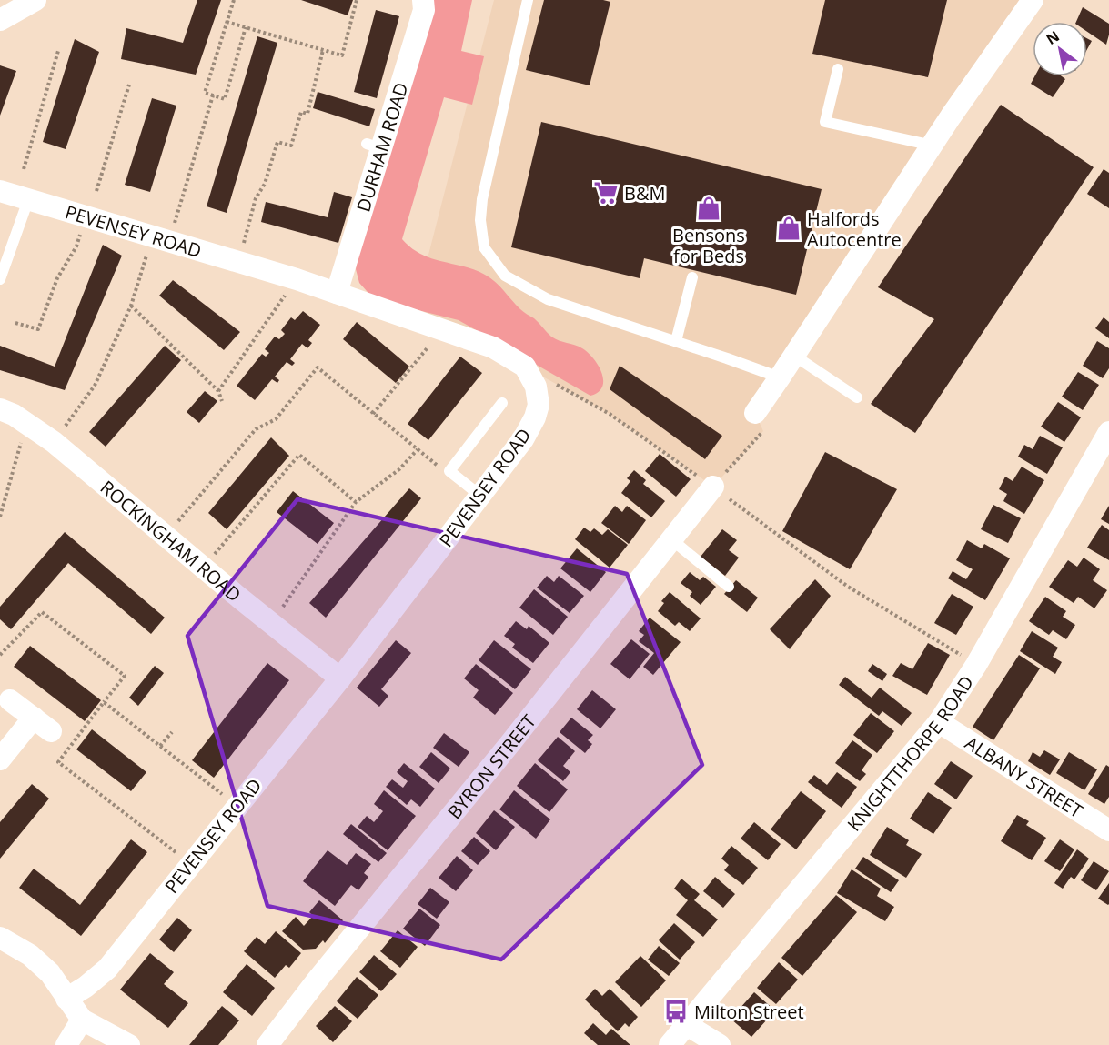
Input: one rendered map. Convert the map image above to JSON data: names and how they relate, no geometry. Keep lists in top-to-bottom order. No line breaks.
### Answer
{"streets":{"street":["DURHAM ROAD","PEVENSEY ROAD","ROCKINGHAM ROAD","KNIGHTTHORPE ROAD","BYRON STREET","ALBANY STREET"]},"crossings":[["DURHAM ROAD","PEVENSEY ROAD"],["PEVENSEY ROAD","ROCKINGHAM ROAD"],["KNIGHTTHORPE ROAD","ALBANY STREET"]],"places":{"supermarket":["B&M"],"shop":["Bensons for Beds","Halfords Autocentre"],"bus stop":["Milton Street"]},"north":"top left"}
